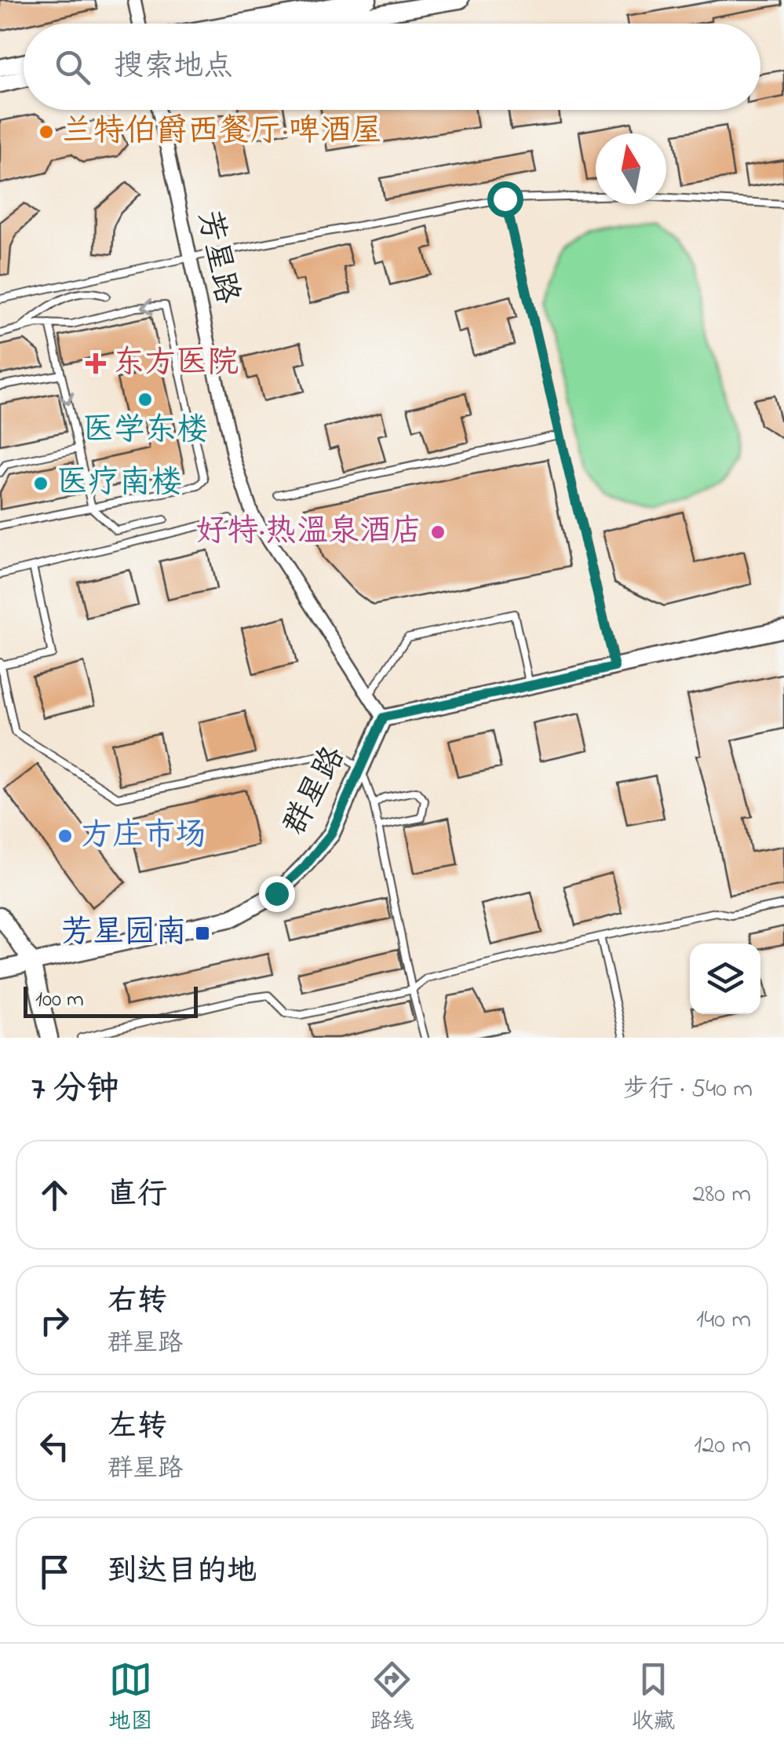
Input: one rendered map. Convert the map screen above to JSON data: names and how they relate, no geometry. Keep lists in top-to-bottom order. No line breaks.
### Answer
{"streets":{"street":["芳星路","群星路"]},"crossings":[["芳星路","群星路"]],"places":{"other":["兰特伯爵西餐厅·啤酒屋","医学东楼","医疗南楼","好特·热温泉酒店","方庄市场"],"health":["东方医院"],"transit":["芳星园南"]},"scale_bar":"100 m","north":"top","page":{"search":"搜索地点","scale":"100 m","heading":["7 分钟","步行 · 540 m"],"list":[["直行","280 m"],["右转","群星路","140 m"],["左转","群星路","120 m"],"到达目的地"],"nav":["地图","路线","收藏"]}}
